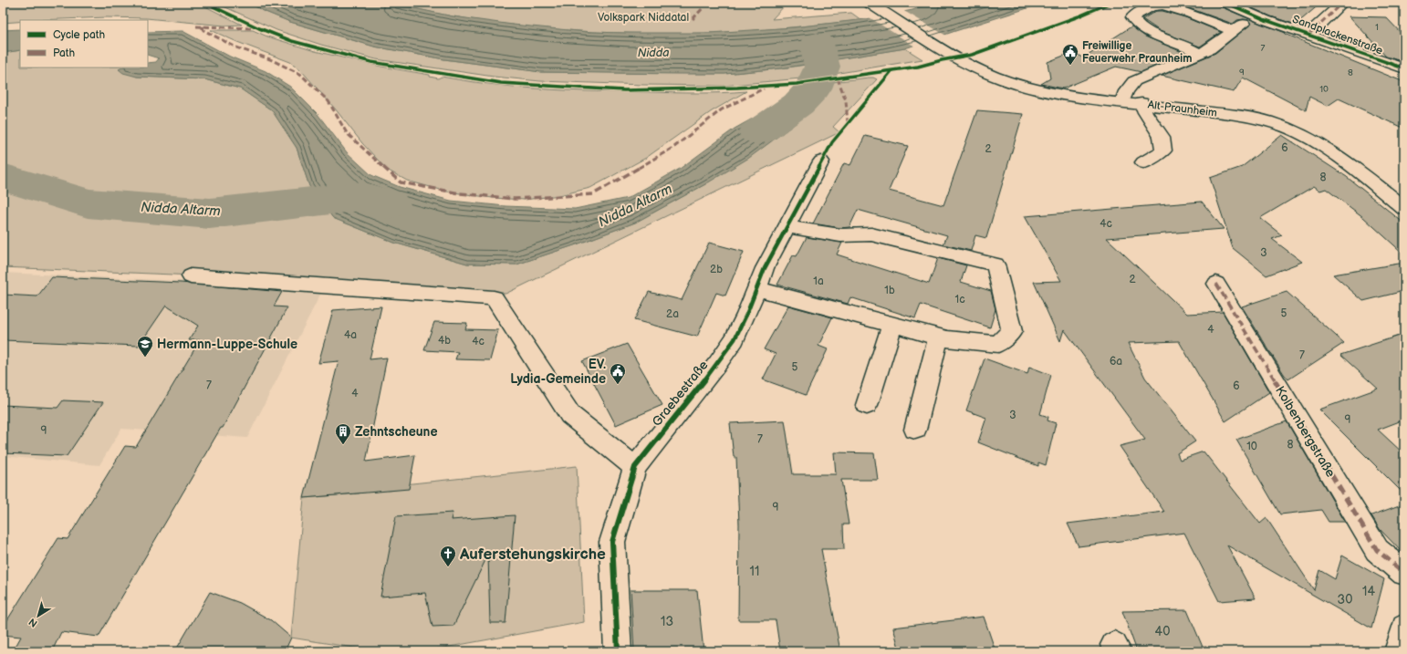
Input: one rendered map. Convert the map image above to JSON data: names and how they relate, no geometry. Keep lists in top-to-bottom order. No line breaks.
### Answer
{"streets":{"street":["Sandplackenstraße","Alt-Praunheim","Graebestraße","Kolbenbergstraße"]},"water":["Nidda","Nidda Altarm"],"parks":["Volkspark Niddatal"],"places":{"public building":["Freiwillige Feuerwehr Praunheim","EV. Lydia-Gemeinde"],"school or university":["Hermann-Luppe-Schule"],"building":["Zehntscheune"],"church":["Auferstehungskirche"]},"house_numbers":["1","7","9","8","10","6","2","8","4c","3","2b","2","1a","1b","1c","5","2a","4","4a","4b","4c","7","6a","5","7","6","4","3","9","9","7","8","10","9","11","14","30","13","40"],"legend":["Cycle path","Path"],"north":"bottom left"}
